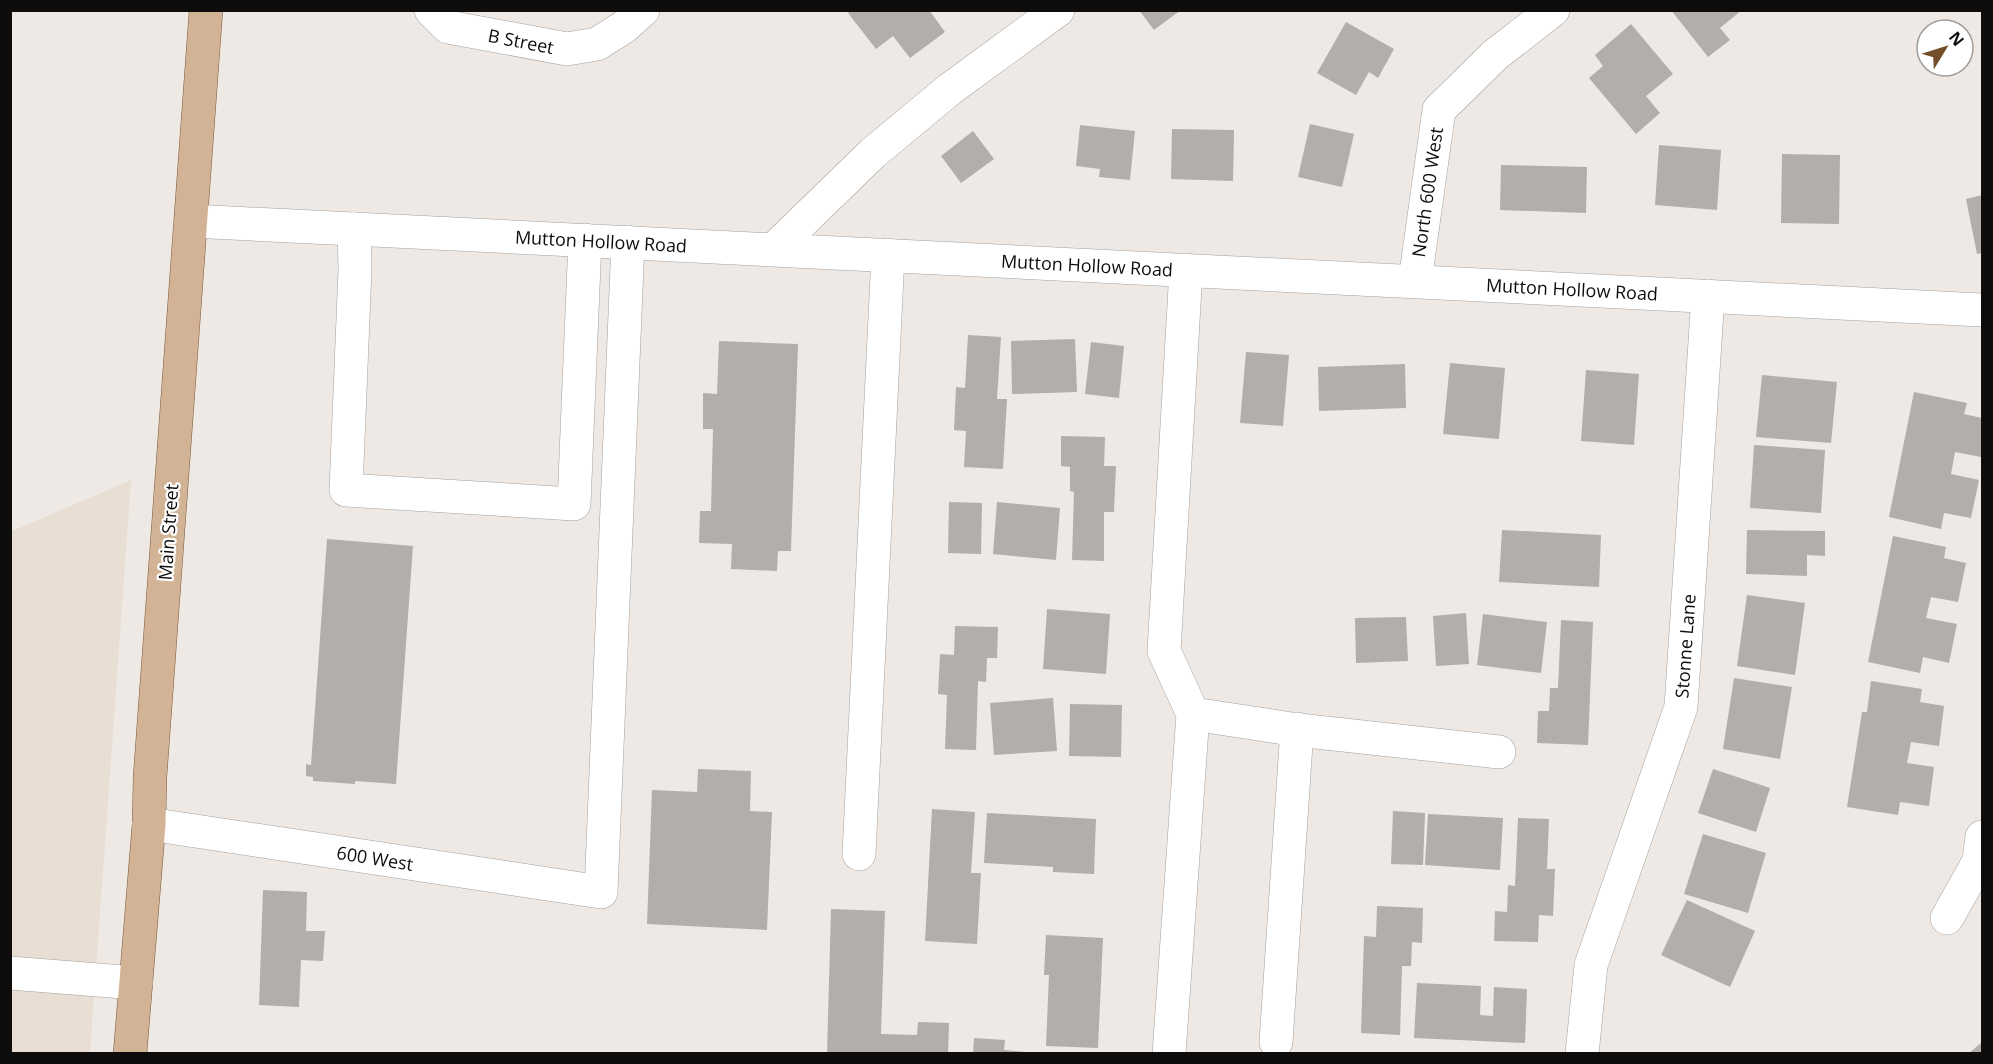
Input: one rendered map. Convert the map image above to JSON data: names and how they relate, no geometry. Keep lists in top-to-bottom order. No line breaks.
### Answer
{"streets":{"main road":["Main Street"],"street":["B Street","North 600 West","Mutton Hollow Road","Stonne Lane","600 West"]},"crossings":[["North 600 West","Mutton Hollow Road"],["Mutton Hollow Road","Main Street"],["Mutton Hollow Road","Stonne Lane"],["Mutton Hollow Road","600 West"],["Main Street","600 West"]],"north":"top right"}
